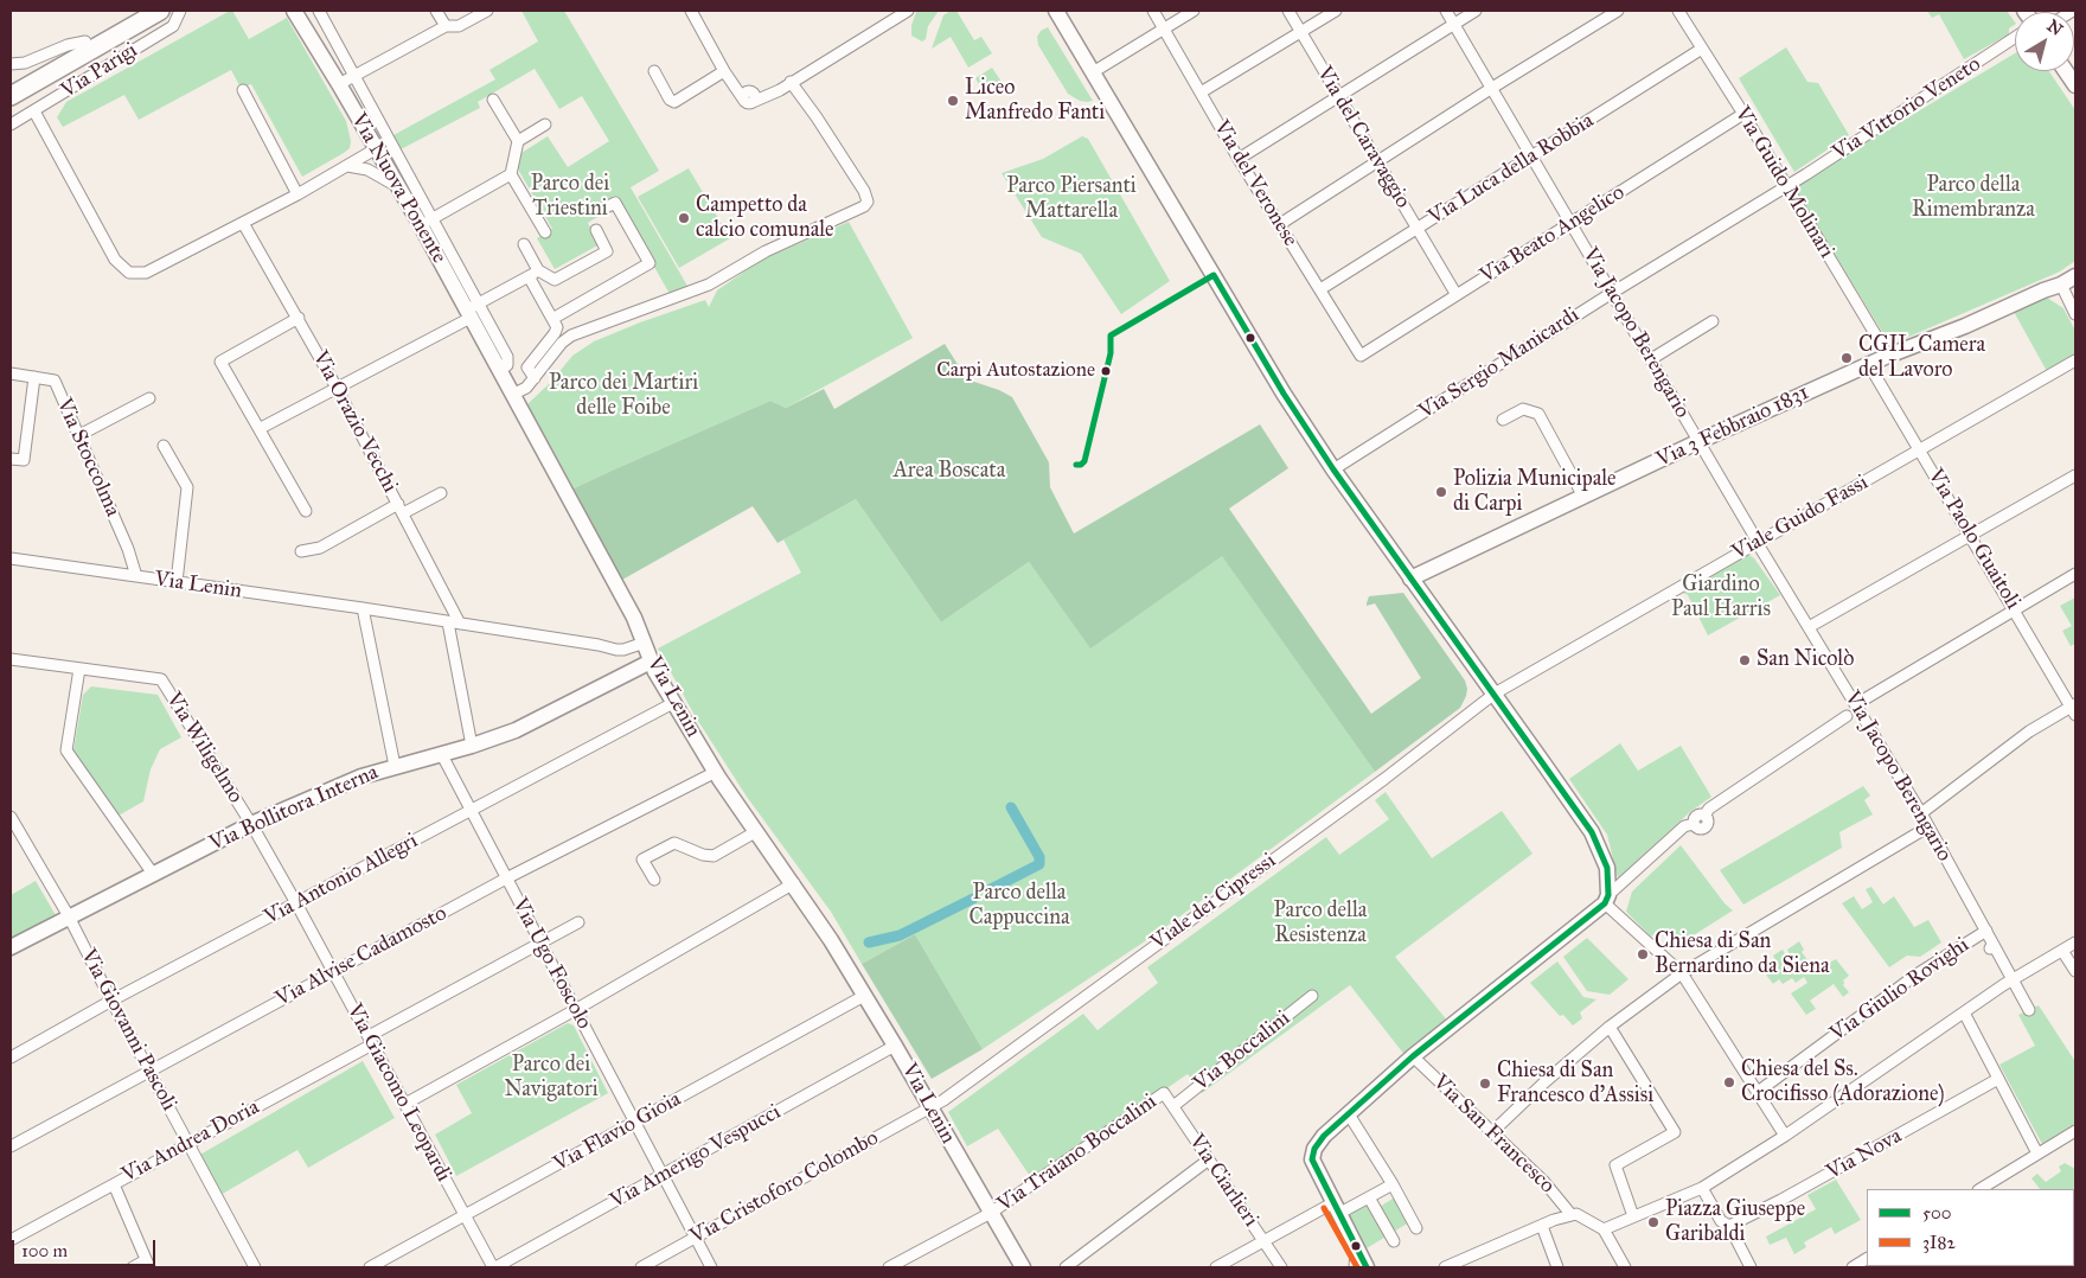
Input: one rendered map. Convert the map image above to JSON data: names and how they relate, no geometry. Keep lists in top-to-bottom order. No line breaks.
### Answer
{"streets":{"street":["Via Parigi","Via Vittorio Veneto","Via del Caravaggio","Via Luca della Robbia","Via Guido Molinari","Via del Veronese","Via Nuova Ponente","Via Beato Angelico","Via Jacopo Berengario","Via Sergio Manicardi","Via Orazio Vecchi","Via 3 Febbraio 1831","Via Stoccolma","Viale Guido Fassi","Via Paolo Guaitoli","Via Lenin","Via Wiligelmo","Via Bollitora Interna","Via Antonio Allegri","Viale dei Cipressi","Via Alvise Cadamosto","Via Ugo Foscolo","Via Giulio Rovighi","Via Giovanni Pascoli","Via Boccalini","Via Giacomo Leopardi","Via Flavio Gioia","Via San Francesco","Via Andrea Doria","Via Traiano Boccalini","Via Nova","Via Amerigo Vespucci","Via Ciarlieri","Via Cristoforo Colombo"]},"crossings":[["Via Vittorio Veneto","Via Guido Molinari"],["Via Vittorio Veneto","Via Sergio Manicardi"],["Via del Caravaggio","Via Luca della Robbia"],["Via del Caravaggio","Via Beato Angelico"],["Via Luca della Robbia","Via Guido Molinari"],["Via Luca della Robbia","Via del Veronese"],["Via Luca della Robbia","Via Jacopo Berengario"],["Via Guido Molinari","Via Beato Angelico"],["Via Guido Molinari","Via Sergio Manicardi"],["Via Guido Molinari","Via 3 Febbraio 1831"],["Via del Veronese","Via Beato Angelico"],["Via Nuova Ponente","Via Lenin"],["Via Beato Angelico","Via Jacopo Berengario"],["Via Jacopo Berengario","Via Sergio Manicardi"],["Via Jacopo Berengario","Via 3 Febbraio 1831"],["Via Jacopo Berengario","Viale Guido Fassi"],["Via Jacopo Berengario","Via Giulio Rovighi"],["Via Orazio Vecchi","Via Lenin"],["Via 3 Febbraio 1831","Via Paolo Guaitoli"],["Via Stoccolma","Via Lenin"],["Viale Guido Fassi","Via Paolo Guaitoli"],["Viale Guido Fassi","Viale dei Cipressi"],["Via Lenin","Via Bollitora Interna"],["Via Lenin","Via Antonio Allegri"],["Via Lenin","Viale dei Cipressi"],["Via Lenin","Via Alvise Cadamosto"],["Via Lenin","Via Flavio Gioia"],["Via Lenin","Via Traiano Boccalini"],["Via Lenin","Via Amerigo Vespucci"],["Via Lenin","Via Cristoforo Colombo"],["Via Wiligelmo","Via Bollitora Interna"],["Via Wiligelmo","Via Giacomo Leopardi"],["Via Bollitora Interna","Via Ugo Foscolo"],["Via Bollitora Interna","Via Giovanni Pascoli"],["Via Bollitora Interna","Via Giacomo Leopardi"],["Via Antonio Allegri","Via Ugo Foscolo"],["Via Antonio Allegri","Via Giovanni Pascoli"],["Via Antonio Allegri","Via Giacomo Leopardi"],["Viale dei Cipressi","Via Cristoforo Colombo"],["Via Alvise Cadamosto","Via Ugo Foscolo"],["Via Alvise Cadamosto","Via Giovanni Pascoli"],["Via Alvise Cadamosto","Via Giacomo Leopardi"],["Via Ugo Foscolo","Via Flavio Gioia"],["Via Ugo Foscolo","Via Andrea Doria"],["Via Ugo Foscolo","Via Amerigo Vespucci"],["Via Ugo Foscolo","Via Cristoforo Colombo"],["Via Giovanni Pascoli","Via Andrea Doria"],["Via Boccalini","Via Ciarlieri"],["Via Giacomo Leopardi","Via Flavio Gioia"],["Via Giacomo Leopardi","Via Andrea Doria"],["Via Giacomo Leopardi","Via Amerigo Vespucci"],["Via Traiano Boccalini","Via Ciarlieri"]],"parks":["Parco dei Triestini","Parco della Rimembranza","Parco Piersanti Mattarella","Parco dei Martiri delle Foibe","Area Boscata","Giardino Paul Harris","Parco della Cappuccina","Parco della Resistenza","Parco dei Navigatori"],"places":["Liceo Manfredo Fanti","Campetto da calcio comunale","CGIL Camera del Lavoro","Carpi Autostazione","Polizia Municipale di Carpi","San Nicolò","Chiesa di San Bernardino da Siena","Chiesa del Ss. Crocifisso (Adorazione)","Chiesa di San Francesco d'Assisi","Piazza Giuseppe Garibaldi"],"lines":["transit line 500","transit line 3I82"],"legend":["500","3I82"],"scale_bar":"100 m","north":"top right"}
